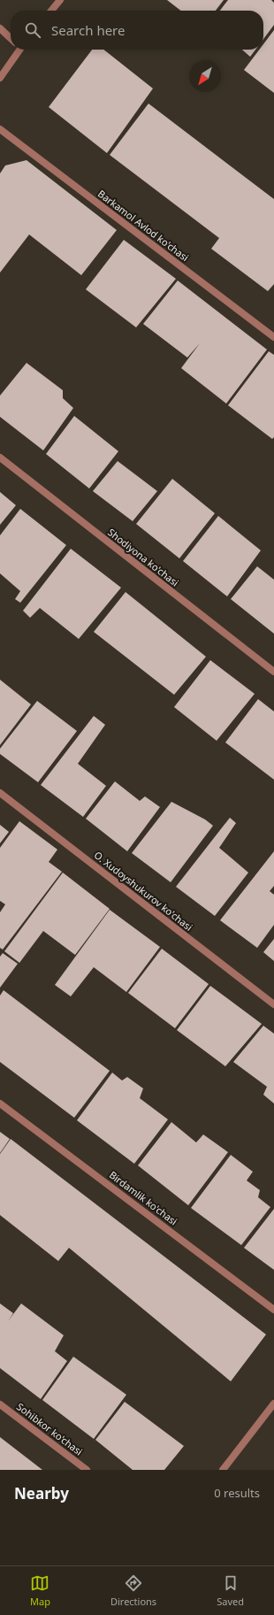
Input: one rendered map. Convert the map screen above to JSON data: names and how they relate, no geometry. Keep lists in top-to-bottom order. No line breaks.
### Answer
{"streets":{"street":["Barkamol Avlod ko'chasi","Shodiyona ko'chasi","O. Xudoyshukurov ko'chasi","Birdamlik ko'chasi","Sohibkor ko'chasi"]},"north":"bottom left","page":{"search":"Search here","heading":["Nearby","0 results"],"nav":["Map","Directions","Saved"]}}
